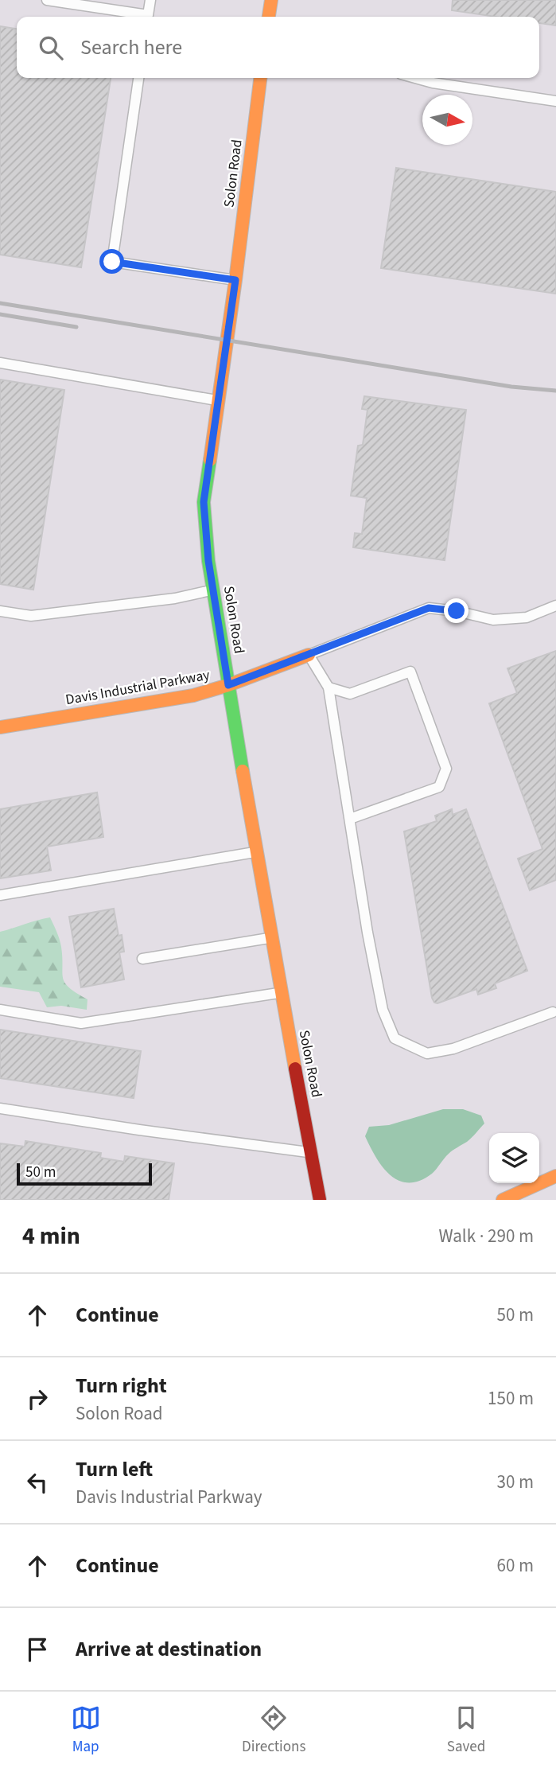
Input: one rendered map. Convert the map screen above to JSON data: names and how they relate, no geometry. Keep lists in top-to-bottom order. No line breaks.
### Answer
{"streets":{"street":["Solon Road","Davis Industrial Parkway"]},"crossings":[["Solon Road","Davis Industrial Parkway"]],"scale_bar":"50 m","north":"right","page":{"search":"Search here","scale":"50 m","heading":["4 min","Walk · 290 m"],"list":[["Continue","50 m"],["Turn right","Solon Road","150 m"],["Turn left","Davis Industrial Parkway","30 m"],["Continue","60 m"],"Arrive at destination"],"nav":["Map","Directions","Saved"]}}
